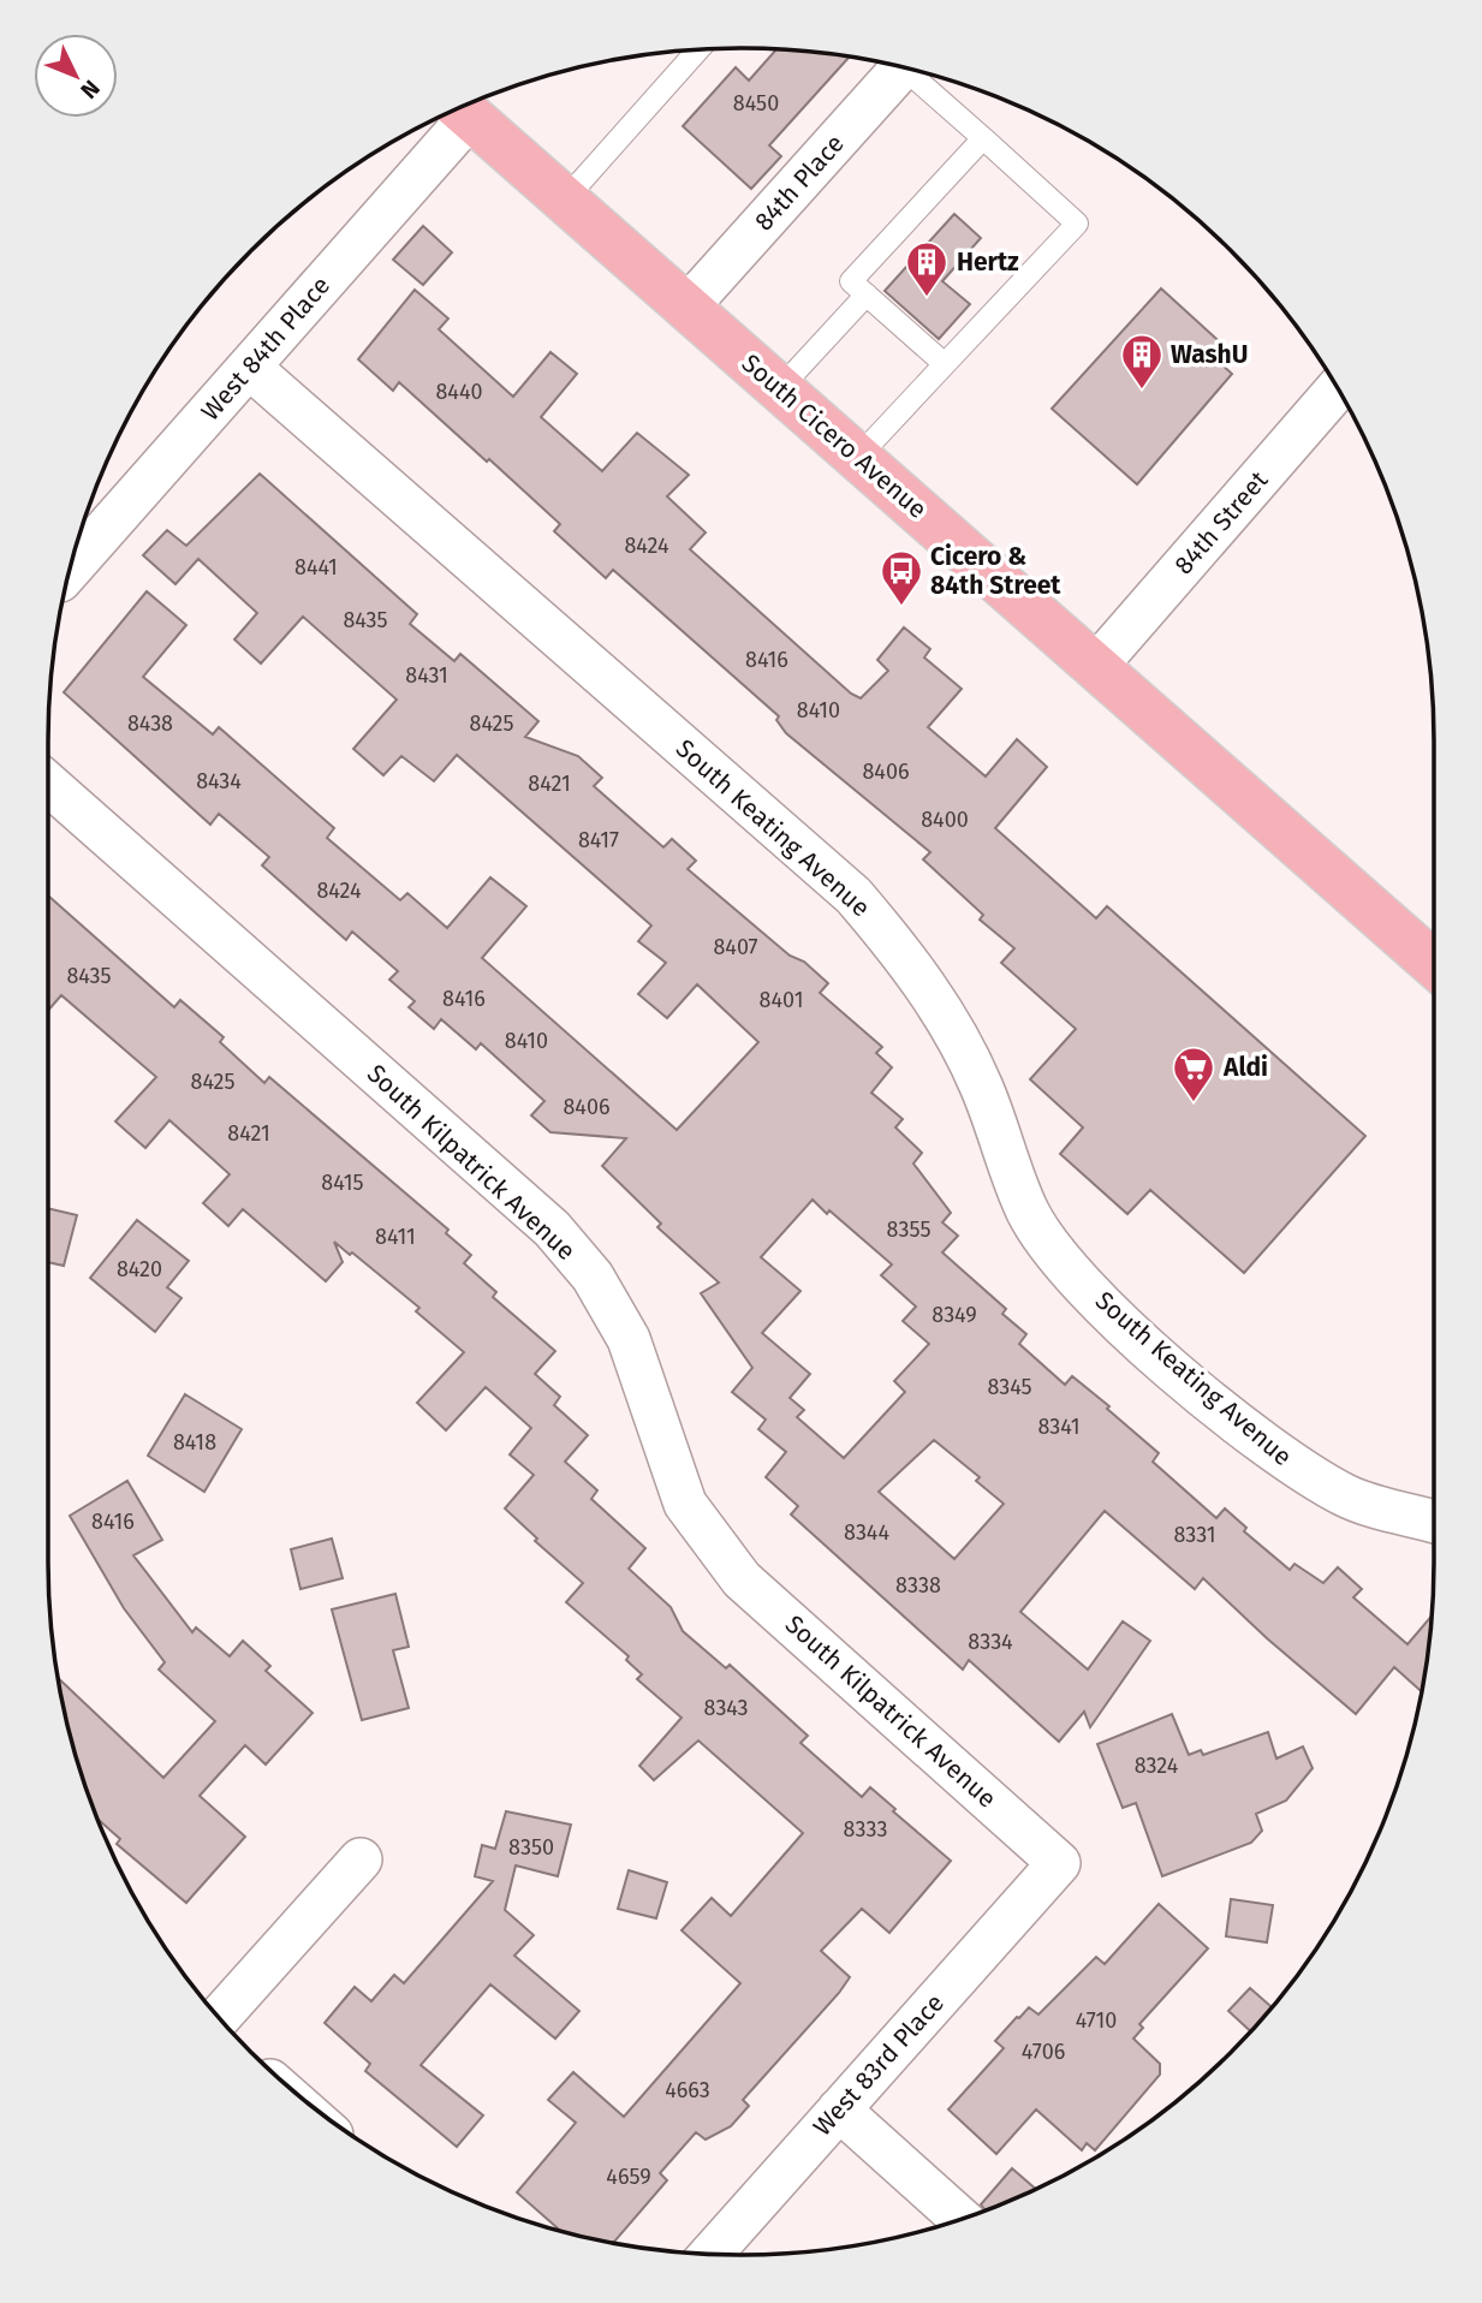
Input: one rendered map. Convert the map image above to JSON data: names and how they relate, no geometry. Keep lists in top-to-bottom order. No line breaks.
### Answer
{"streets":{"main road":["South Cicero Avenue"],"street":["84th Place","West 84th Place","84th Street","South Keating Avenue","South Kilpatrick Avenue","West 83rd Place"]},"crossings":[["84th Place","South Cicero Avenue"],["West 84th Place","South Cicero Avenue"],["West 84th Place","South Keating Avenue"],["South Cicero Avenue","84th Street"],["South Kilpatrick Avenue","West 83rd Place"]],"places":{"building":["Hertz","WashU"],"bus stop":["Cicero & 84th Street"],"supermarket":["Aldi"]},"house_numbers":["8450","8440","8424","8441","8435","8416","8431","8410","8438","8425","8406","8434","8421","8400","8417","8424","8407","8435","8416","8401","8410","8425","8406","8421","8415","8355","8411","8420","8349","8345","8341","8418","8416","8344","8331","8338","8334","8343","8324","8333","8350","4710","4706","4663","4659"],"north":"bottom right"}
